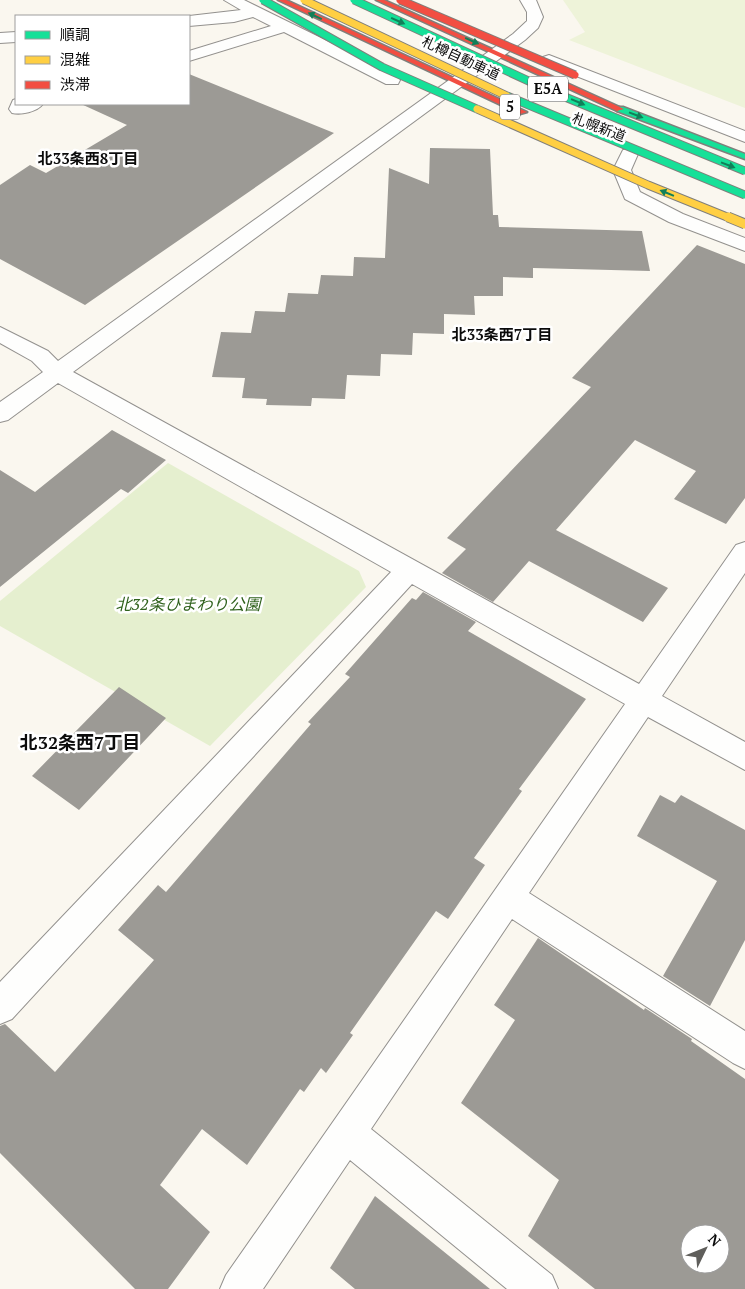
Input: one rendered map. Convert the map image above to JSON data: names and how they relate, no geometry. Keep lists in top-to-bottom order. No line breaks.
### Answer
{"streets":{"highway":["札樽自動車道","E5A","5","札幌新道"]},"districts":["北33条西8丁目","北33条西7丁目","北32条西7丁目"],"parks":["北32条ひまわり公園"],"legend":["順調","混雑","渋滞"],"north":"top right"}
